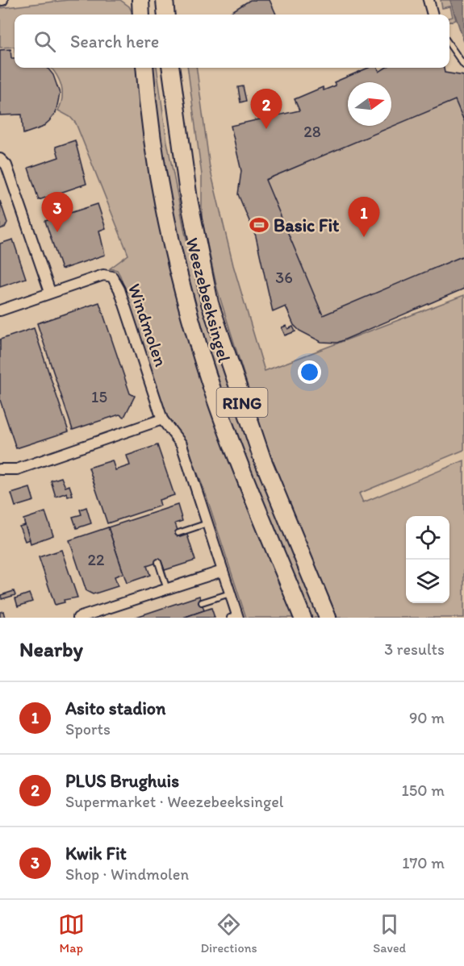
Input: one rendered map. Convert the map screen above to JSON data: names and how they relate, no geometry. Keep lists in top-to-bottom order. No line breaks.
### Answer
{"streets":{"main road":["Weezebeeksingel","RING"],"street":["Windmolen"]},"places":{"sports":["Basic Fit"]},"house_numbers":["28","36","15","22"],"north":"right","page":{"search":"Search here","pins":["2","3","1"],"heading":["Nearby","3 results"],"list":[{"mark":"1","name":"Asito stadion","note":"Sports","value":"90 m"},{"mark":"2","name":"PLUS Brughuis","note":"Supermarket · Weezebeeksingel","value":"150 m"},{"mark":"3","name":"Kwik Fit","note":"Shop · Windmolen","value":"170 m"}],"nav":["Map","Directions","Saved"]}}
